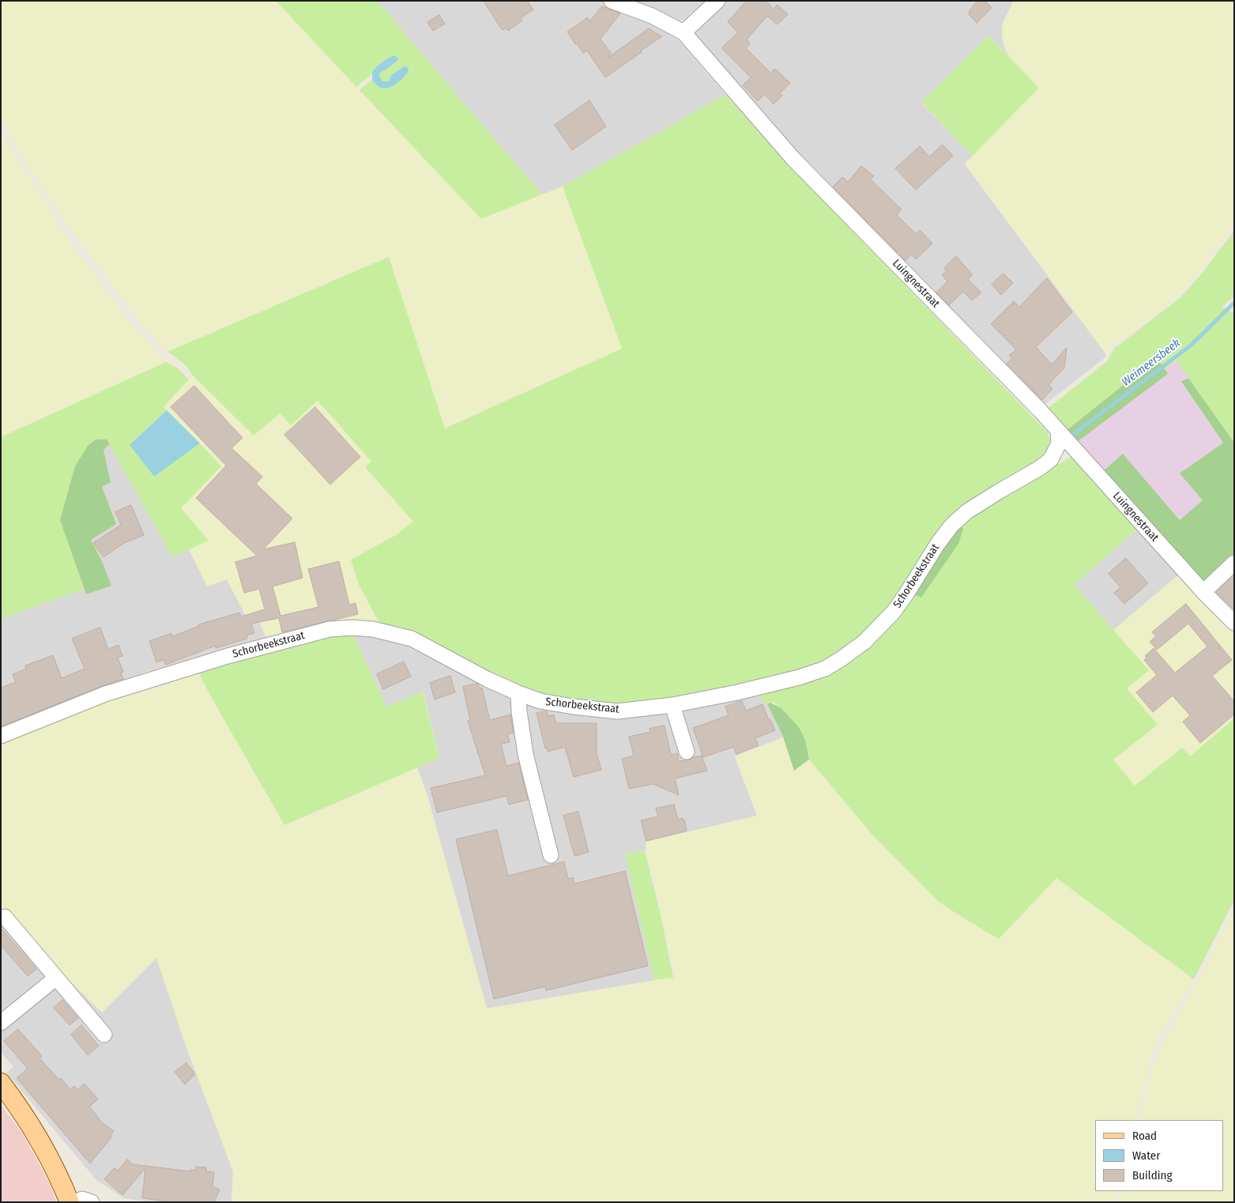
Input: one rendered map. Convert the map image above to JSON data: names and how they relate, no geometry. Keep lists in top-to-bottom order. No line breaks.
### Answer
{"streets":{"street":["Luingnestraat","Schorbeekstraat"]},"crossings":[["Luingnestraat","Schorbeekstraat"]],"water":["Weimeersbeek"],"legend":["Road","Water","Building"]}
